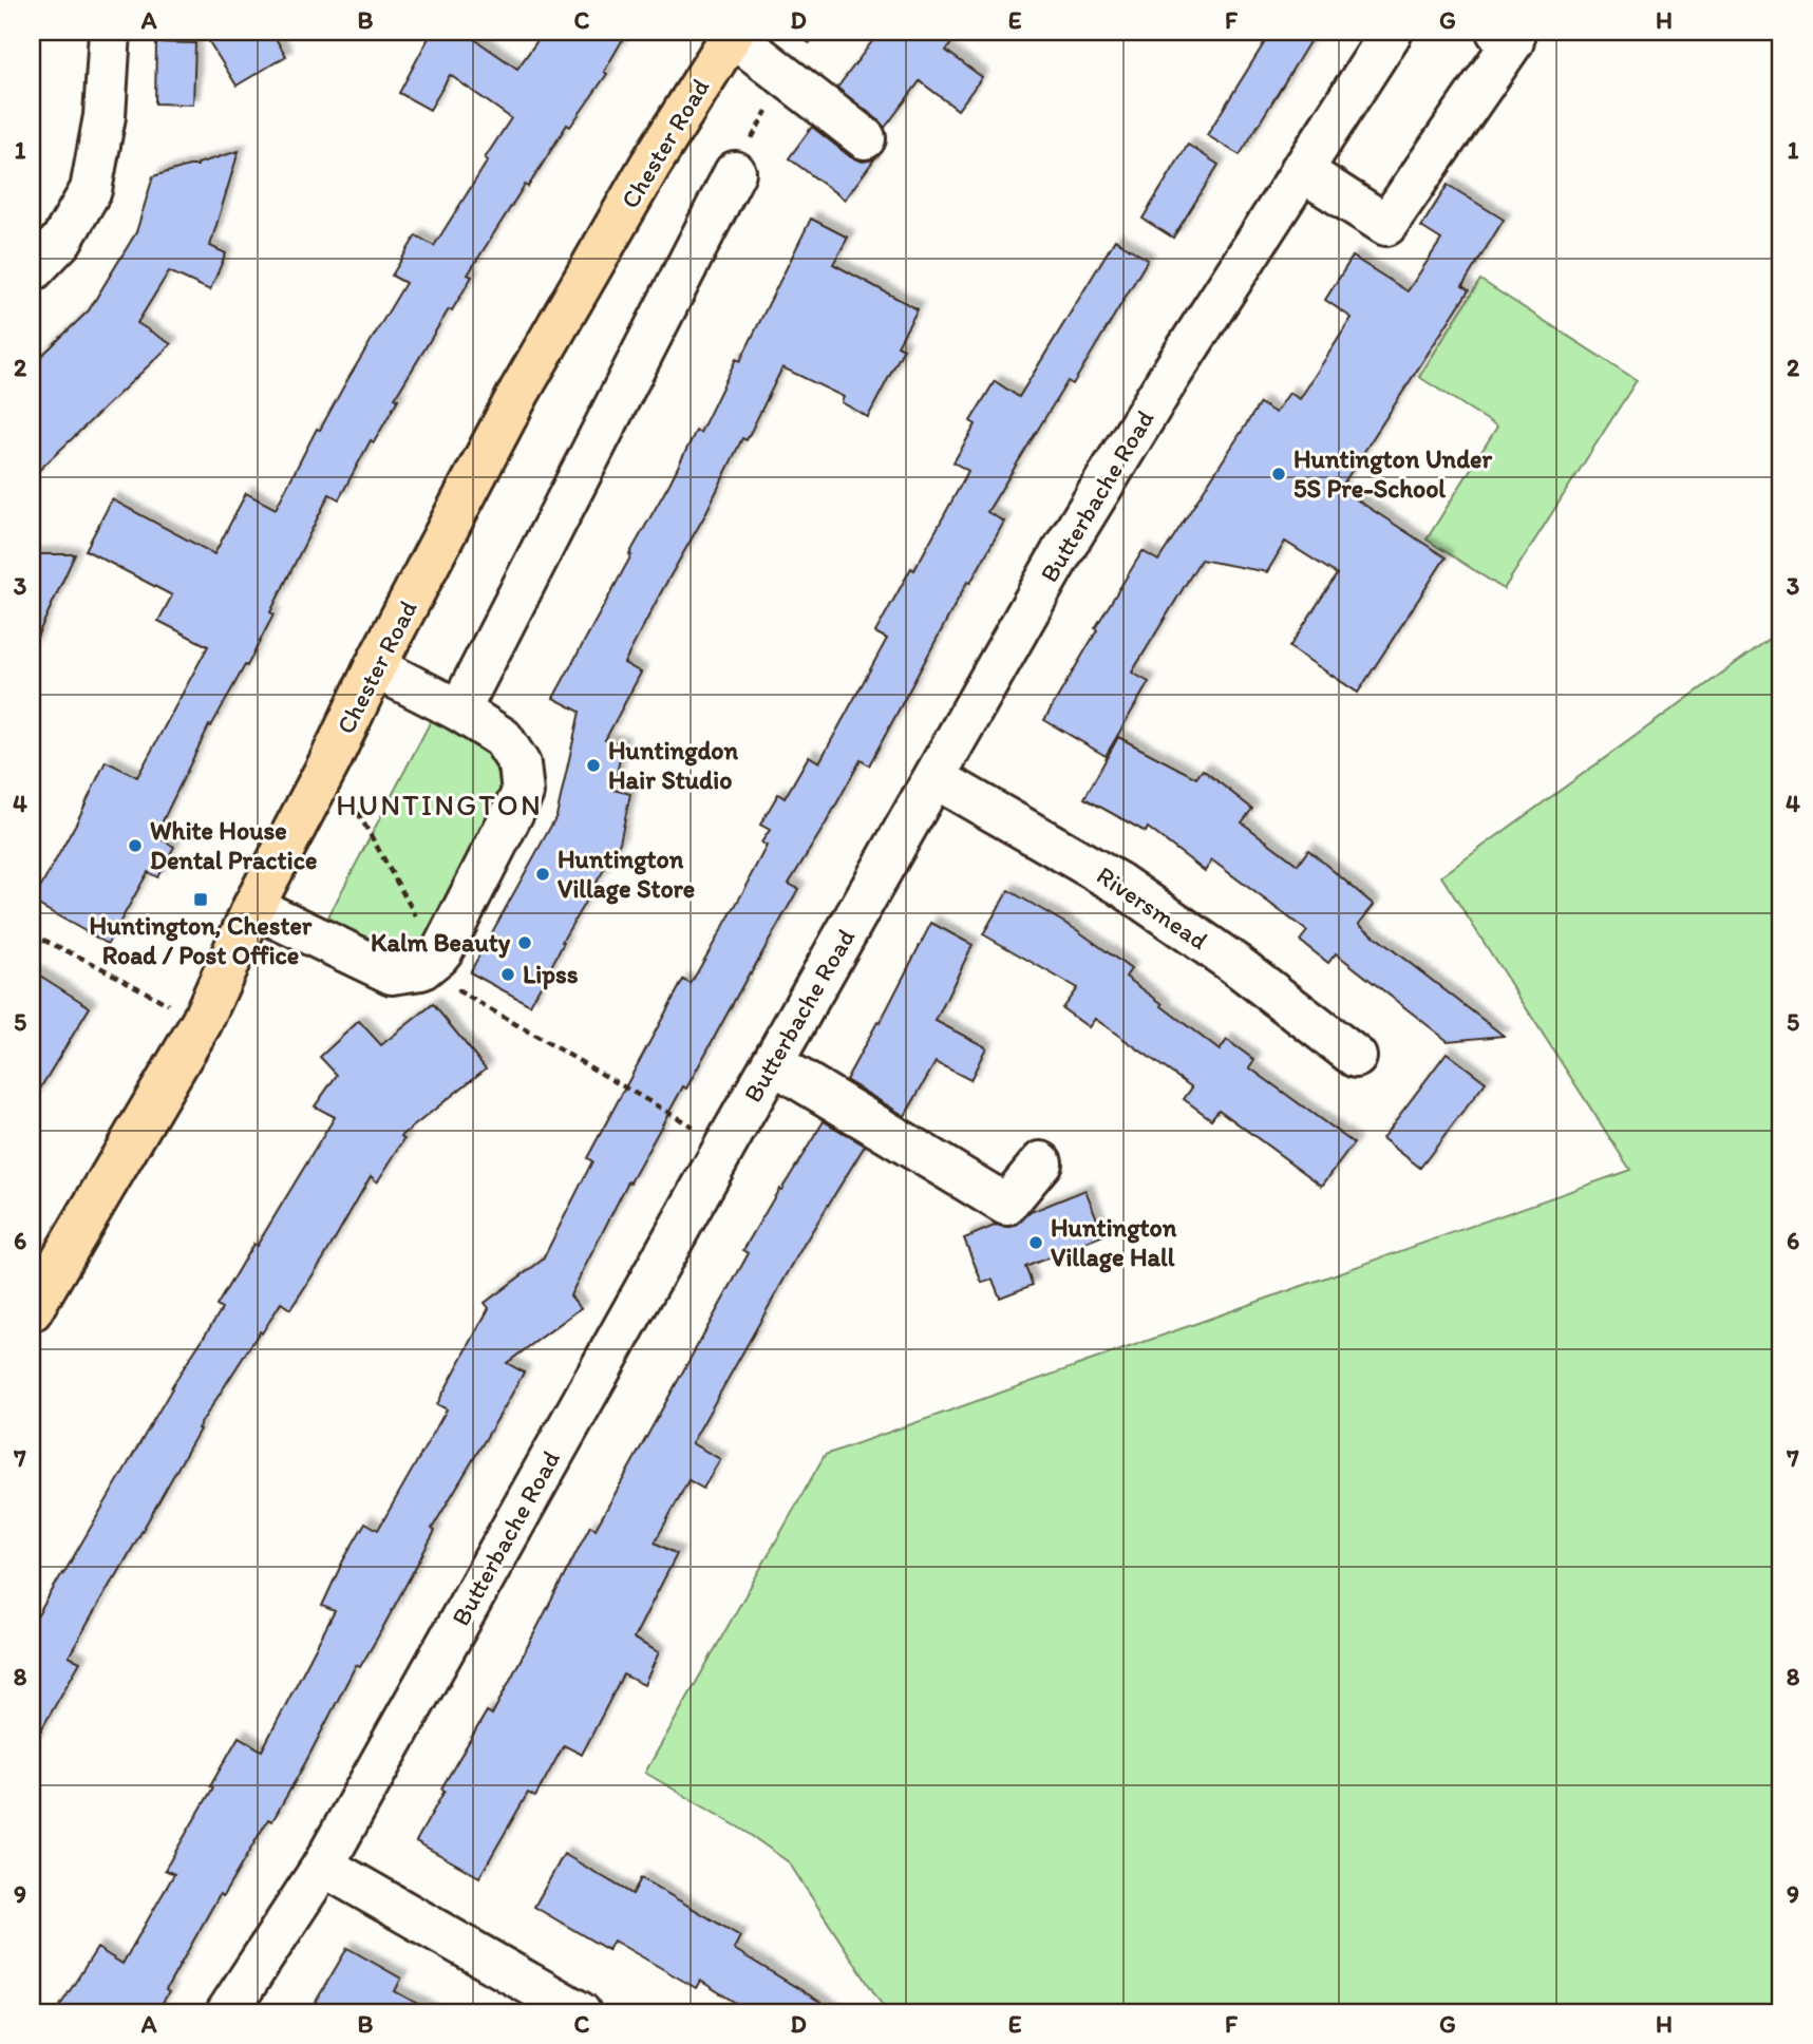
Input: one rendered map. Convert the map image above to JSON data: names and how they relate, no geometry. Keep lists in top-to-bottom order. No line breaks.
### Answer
{"streets":{"main road":["Chester Road"],"street":["Butterbache Road","Riversmead"]},"crossings":[["Butterbache Road","Riversmead"]],"districts":["HUNTINGTON"],"places":{"other":["Huntington Under 5S Pre-School","Huntingdon Hair Studio","White House Dental Practice","Huntington Village Store","Kalm Beauty","Lipss","Huntington Village Hall"],"transit":["Huntington, Chester Road / Post Office"]},"grid":{"columns":["A","B","C","D","E","F","G","H"],"rows":["1","2","3","4","5","6","7","8","9"]}}
